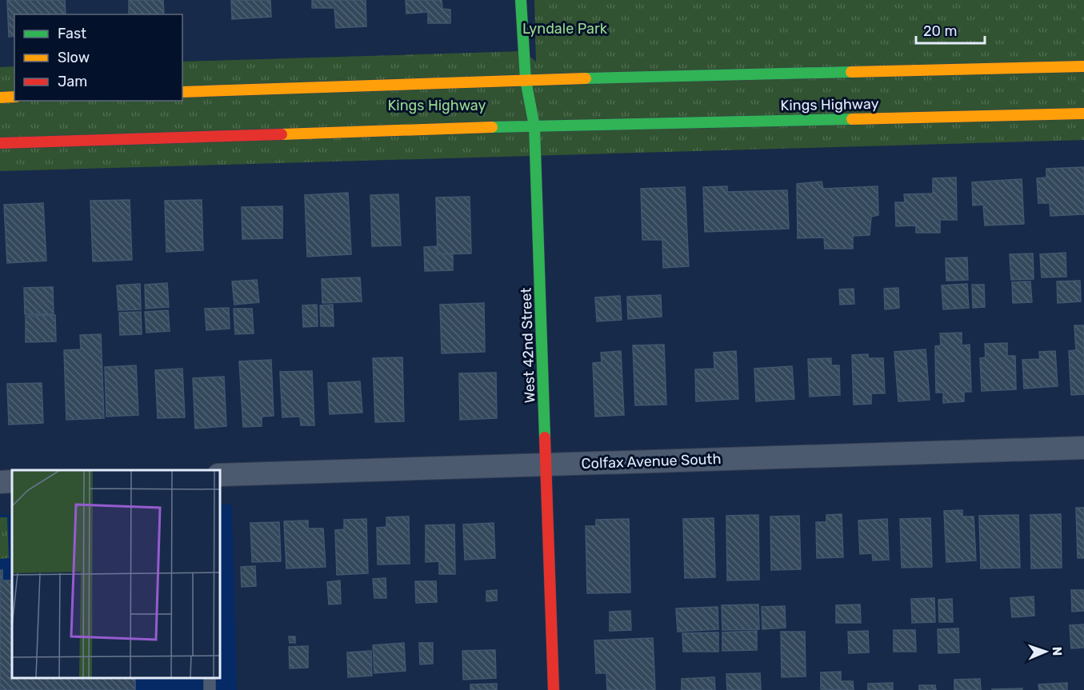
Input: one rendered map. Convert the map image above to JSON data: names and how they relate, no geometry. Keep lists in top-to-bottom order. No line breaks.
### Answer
{"streets":{"street":["Kings Highway","West 42nd Street","Colfax Avenue South"]},"crossings":[["Kings Highway","West 42nd Street"],["West 42nd Street","Colfax Avenue South"]],"parks":["Lyndale Park","Kings Highway"],"legend":["Fast","Slow","Jam"],"scale_bar":"20 m","north":"right"}
